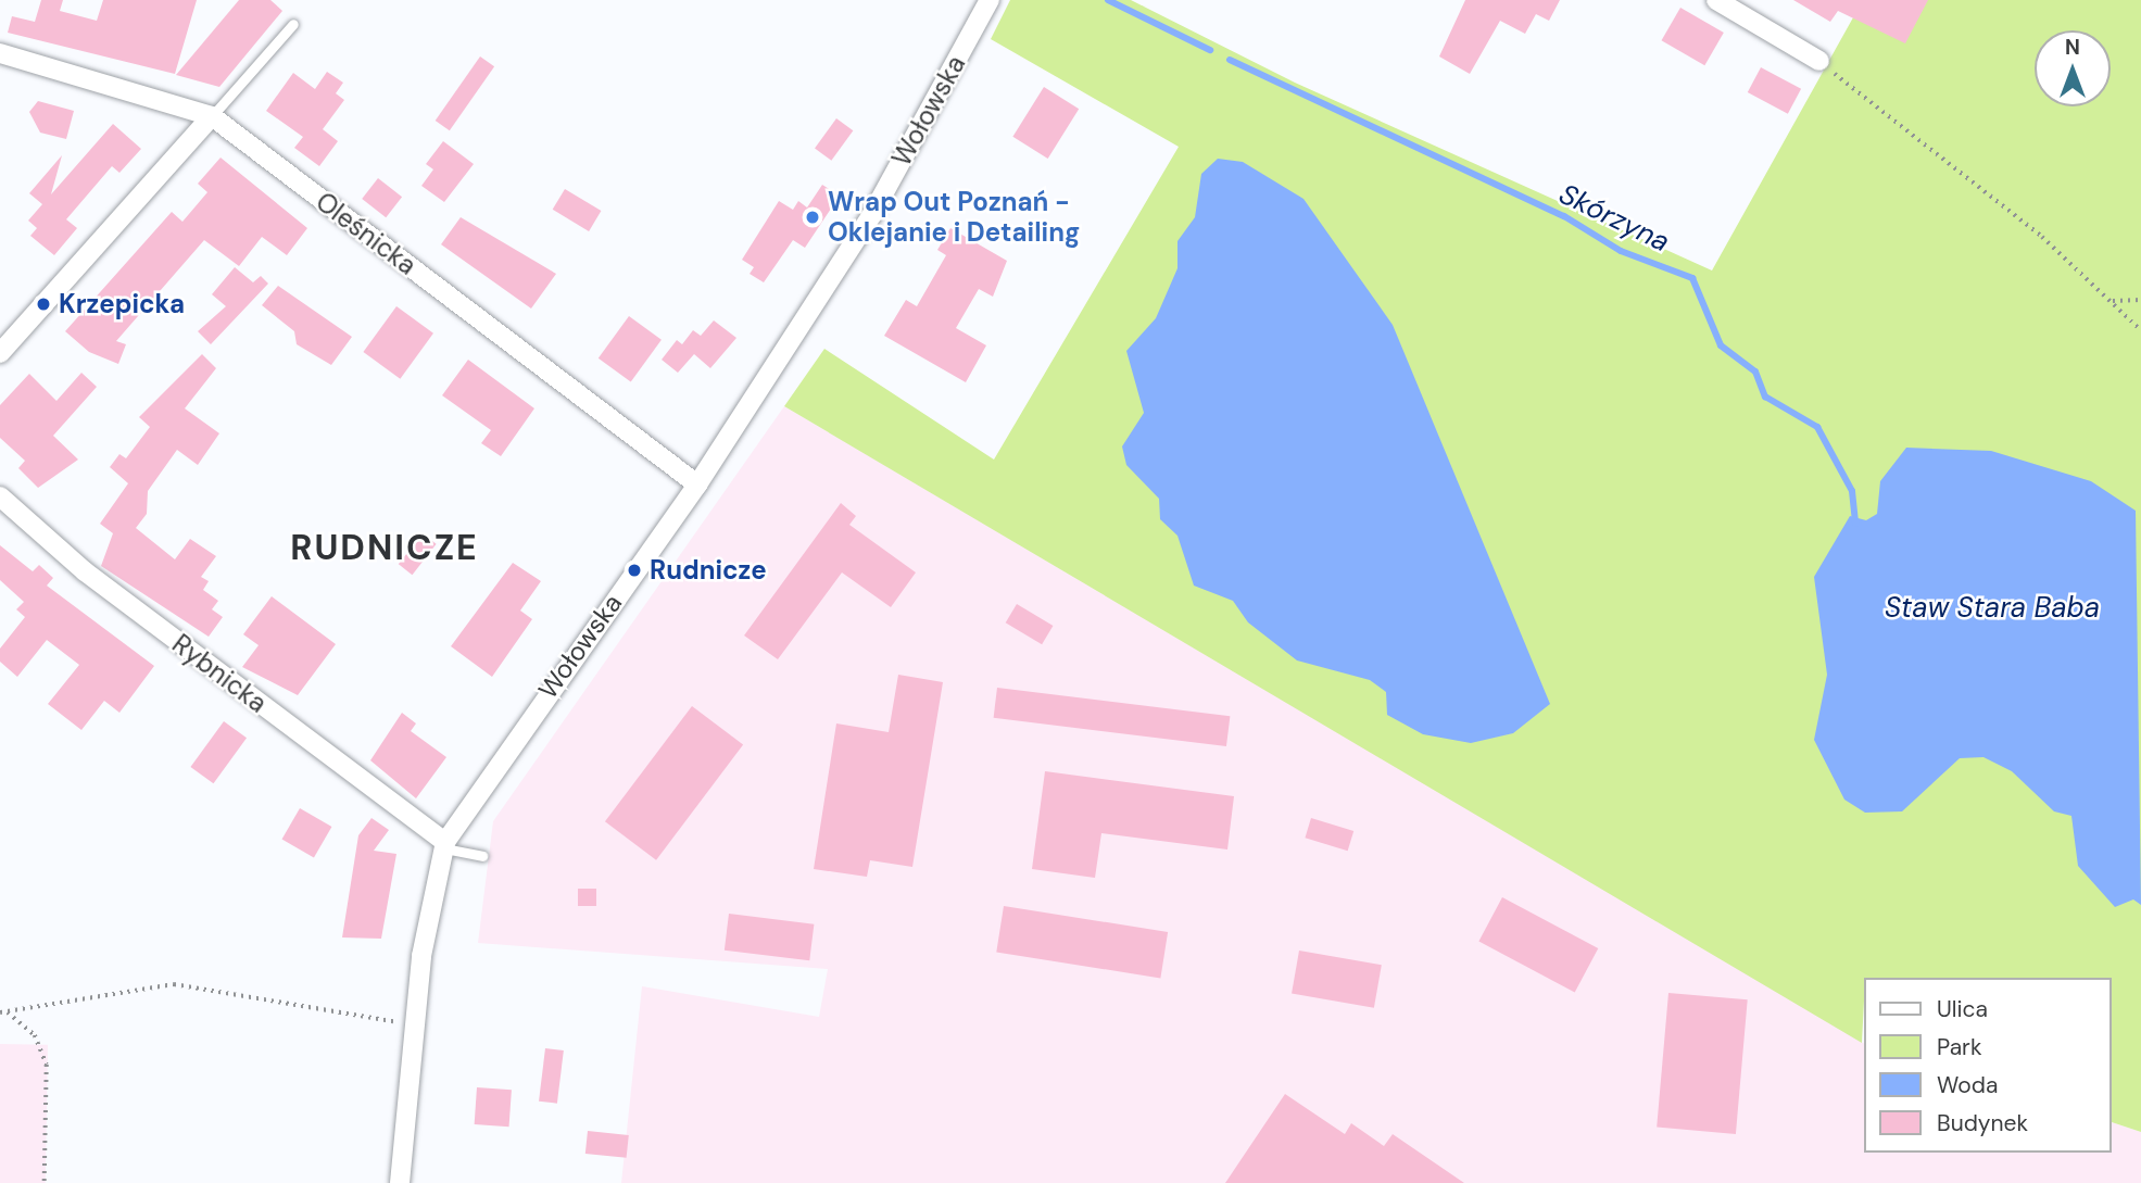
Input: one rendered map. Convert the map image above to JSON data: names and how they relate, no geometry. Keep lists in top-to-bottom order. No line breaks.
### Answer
{"streets":{"street":["Wołowska","Oleśnicka","Rybnicka"]},"crossings":[["Wołowska","Oleśnicka"],["Wołowska","Rybnicka"]],"districts":["RUDNICZE"],"water":["Skórzyna","Staw Stara Baba"],"places":["Wrap Out Poznań - Oklejanie i Detailing","Krzepicka","Rudnicze"],"legend":["Ulica","Park","Woda","Budynek"],"north":"top"}
